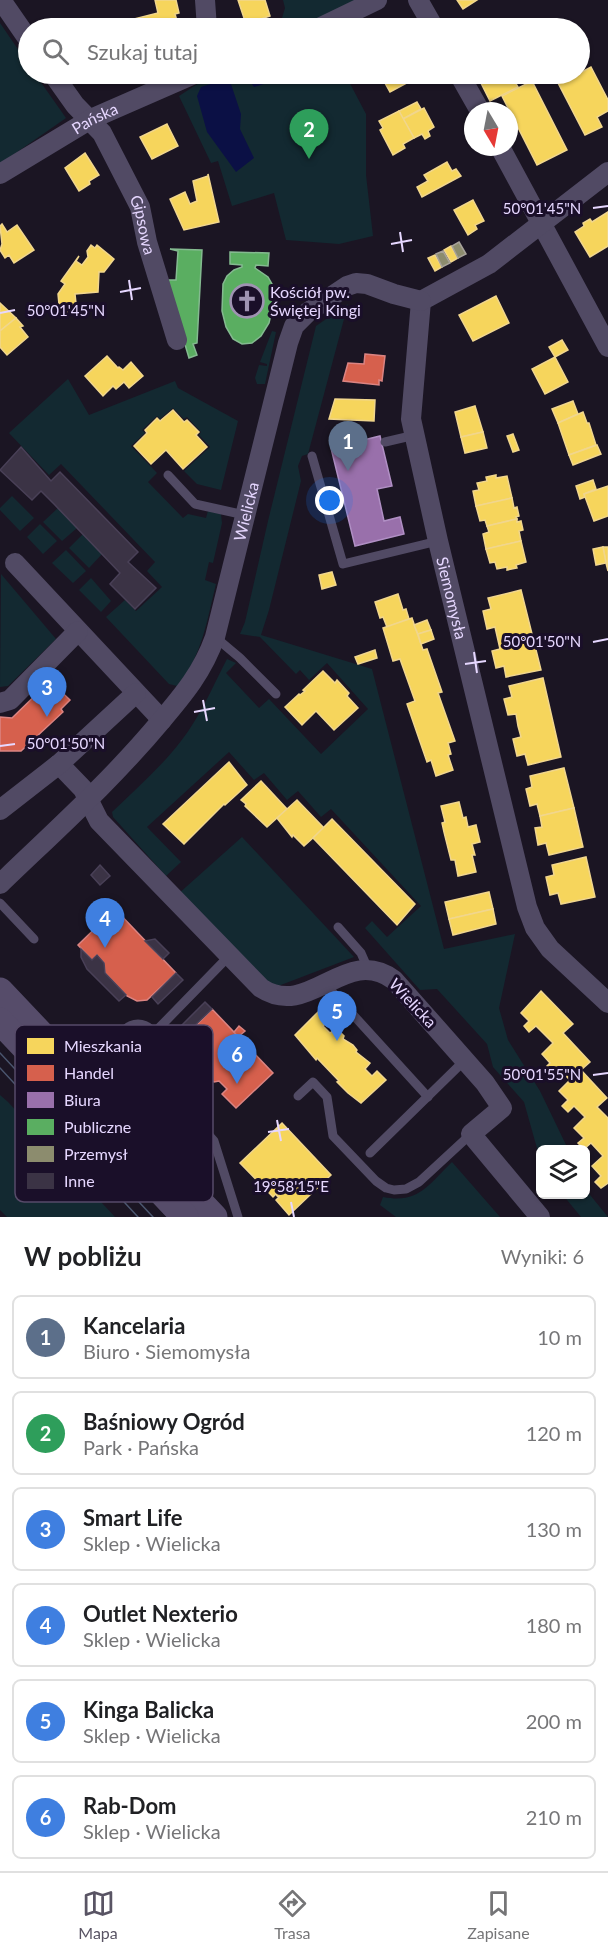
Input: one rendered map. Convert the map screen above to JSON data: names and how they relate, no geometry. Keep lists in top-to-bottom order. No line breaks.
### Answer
{"streets":{"street":["Pańska","Gipsowa","Wielicka","Siemomysła"]},"crossings":[["Pańska","Gipsowa"],["Wielicka","Siemomysła"]],"places":{"church":["Kościół pw. Świętej Kingi"]},"legend":["Mieszkania","Handel","Biura","Publiczne","Przemysł","Inne"],"north":"bottom","page":{"search":"Szukaj tutaj","pins":["2","1","3","4","5","6"],"heading":["W pobliżu","Wyniki: 6"],"list":[{"mark":"1","name":"Kancelaria","note":"Biuro · Siemomysła","value":"10 m"},{"mark":"2","name":"Baśniowy Ogród","note":"Park · Pańska","value":"120 m"},{"mark":"3","name":"Smart Life","note":"Sklep · Wielicka","value":"130 m"},{"mark":"4","name":"Outlet Nexterio","note":"Sklep · Wielicka","value":"180 m"},{"mark":"5","name":"Kinga Balicka","note":"Sklep · Wielicka","value":"200 m"},{"mark":"6","name":"Rab-Dom","note":"Sklep · Wielicka","value":"210 m"}],"nav":["Mapa","Trasa","Zapisane"]},"coordinates":["50°01'45\"N","50°01'50\"N","50°01'55\"N","19°58'15\"E"]}
